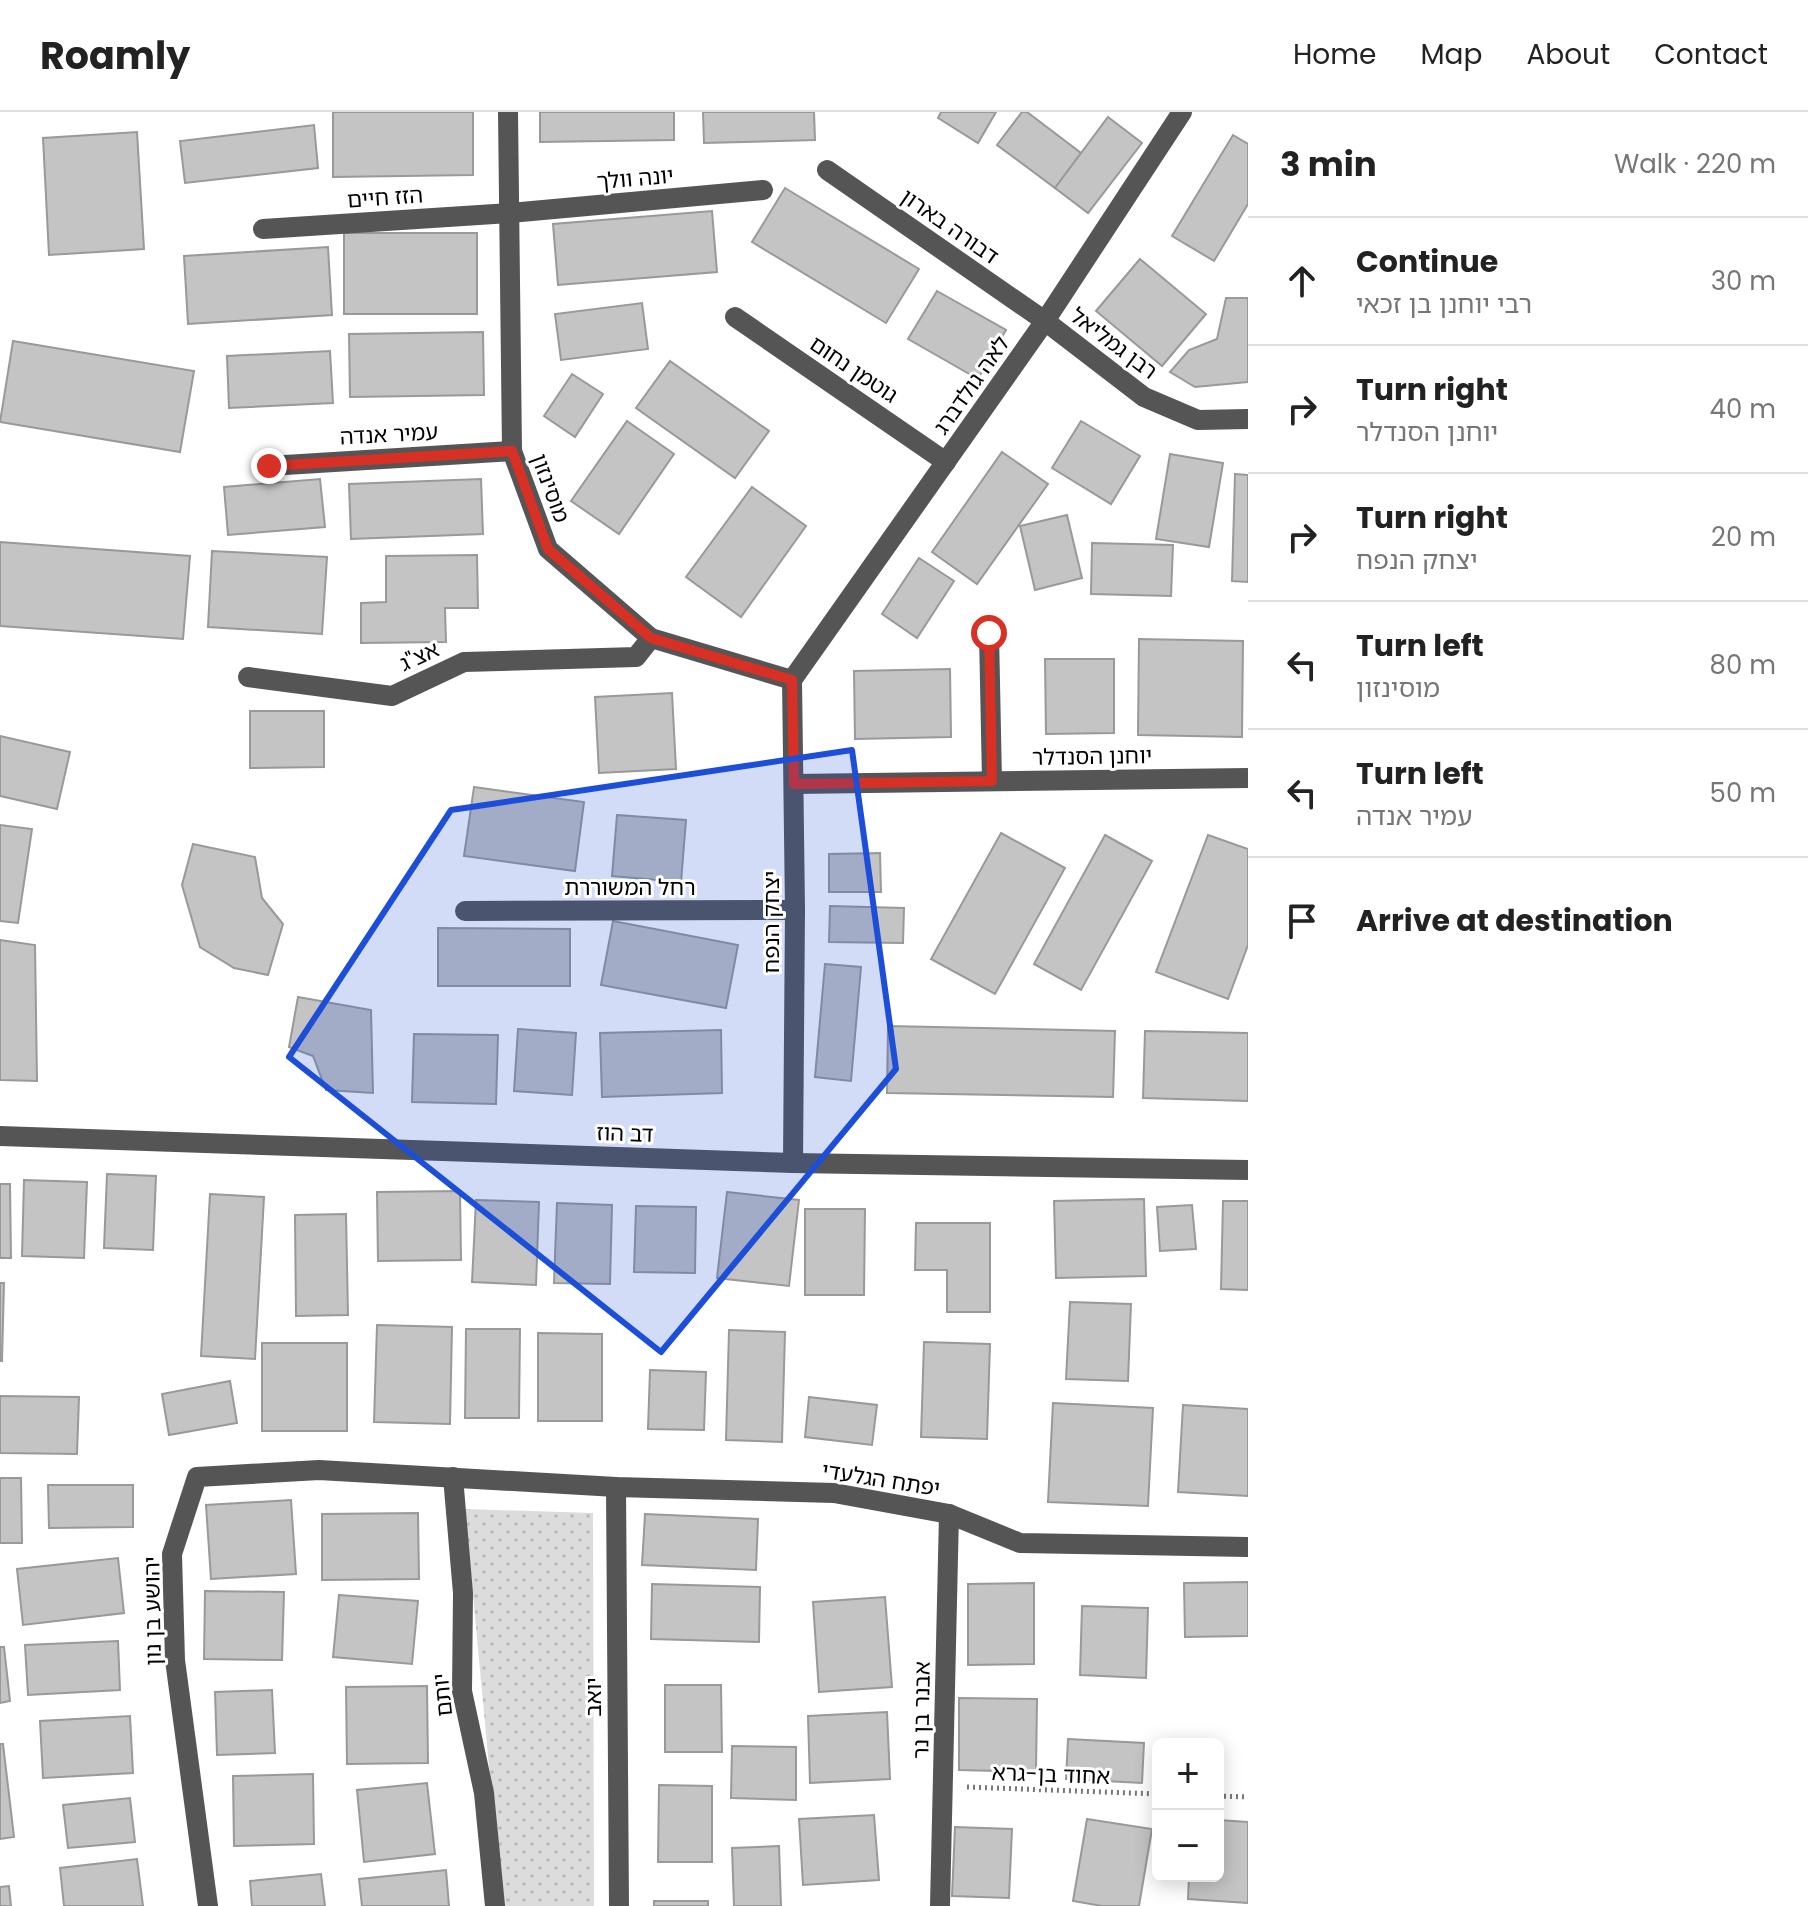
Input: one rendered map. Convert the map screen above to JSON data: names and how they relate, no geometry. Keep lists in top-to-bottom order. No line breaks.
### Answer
{"streets":{"street":["יונה וולך","הזז חיים","דבורה בארון","רבן גמליאל","גוטמן נחום","לאה גולדברג","עמיר אנדה","מוסינזון","אצ\"ג","יוחנן הסנדלר","רחל המשוררת","יצחק הנפח","דב הוז","יפתח הגלעדי","יהושע בן נון","יותם","יואב","אבנר בן נר"],"path":["אחוד בן-גרא"]},"crossings":[["יונה וולך","הזז חיים"],["יונה וולך","מוסינזון"],["הזז חיים","מוסינזון"],["דבורה בארון","רבן גמליאל"],["דבורה בארון","לאה גולדברג"],["רבן גמליאל","לאה גולדברג"],["גוטמן נחום","לאה גולדברג"],["לאה גולדברג","מוסינזון"],["לאה גולדברג","יצחק הנפח"],["עמיר אנדה","מוסינזון"],["מוסינזון","אצ\"ג"],["מוסינזון","יצחק הנפח"],["יוחנן הסנדלר","יצחק הנפח"],["רחל המשוררת","יצחק הנפח"],["יצחק הנפח","דב הוז"],["יפתח הגלעדי","יהושע בן נון"],["יפתח הגלעדי","יותם"],["יפתח הגלעדי","יואב"],["יפתח הגלעדי","אבנר בן נר"],["יהושע בן נון","יותם"],["אבנר בן נר","אחוד בן-גרא"]],"page":{"header":"Roamly","nav":["Home","Map","About","Contact"],"heading":["3 min","Walk · 220 m"],"list":[["Continue","רבי יוחנן בן זכאי","30 m"],["Turn right","יוחנן הסנדלר","40 m"],["Turn right","יצחק הנפח","20 m"],["Turn left","מוסינזון","80 m"],["Turn left","עמיר אנדה","50 m"],"Arrive at destination"],"map_buttons":["+","−"]}}
